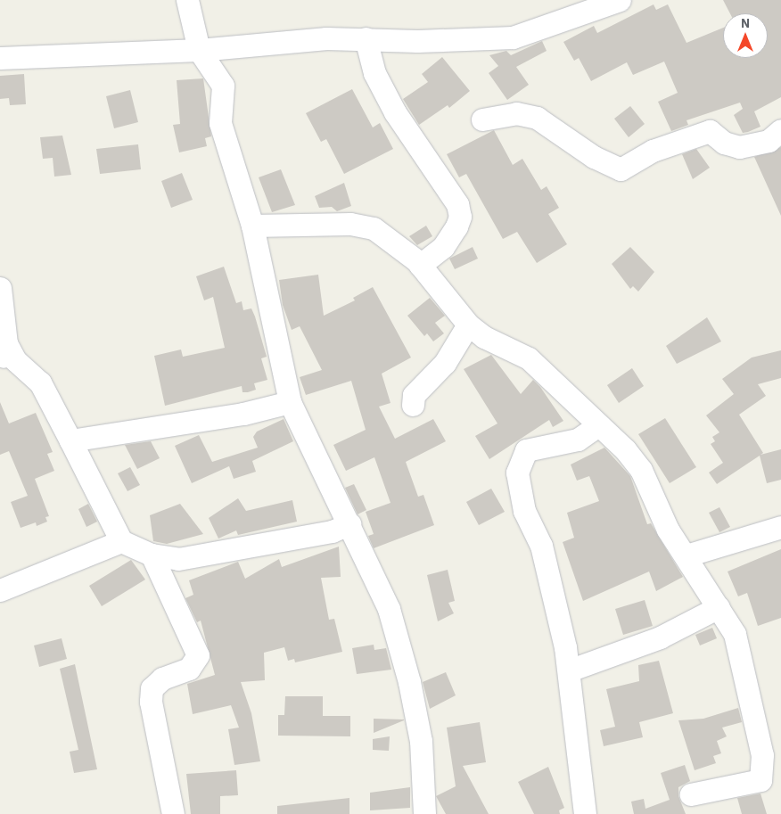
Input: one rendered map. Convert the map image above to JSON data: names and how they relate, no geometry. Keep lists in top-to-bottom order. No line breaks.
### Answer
{"north":"top"}
